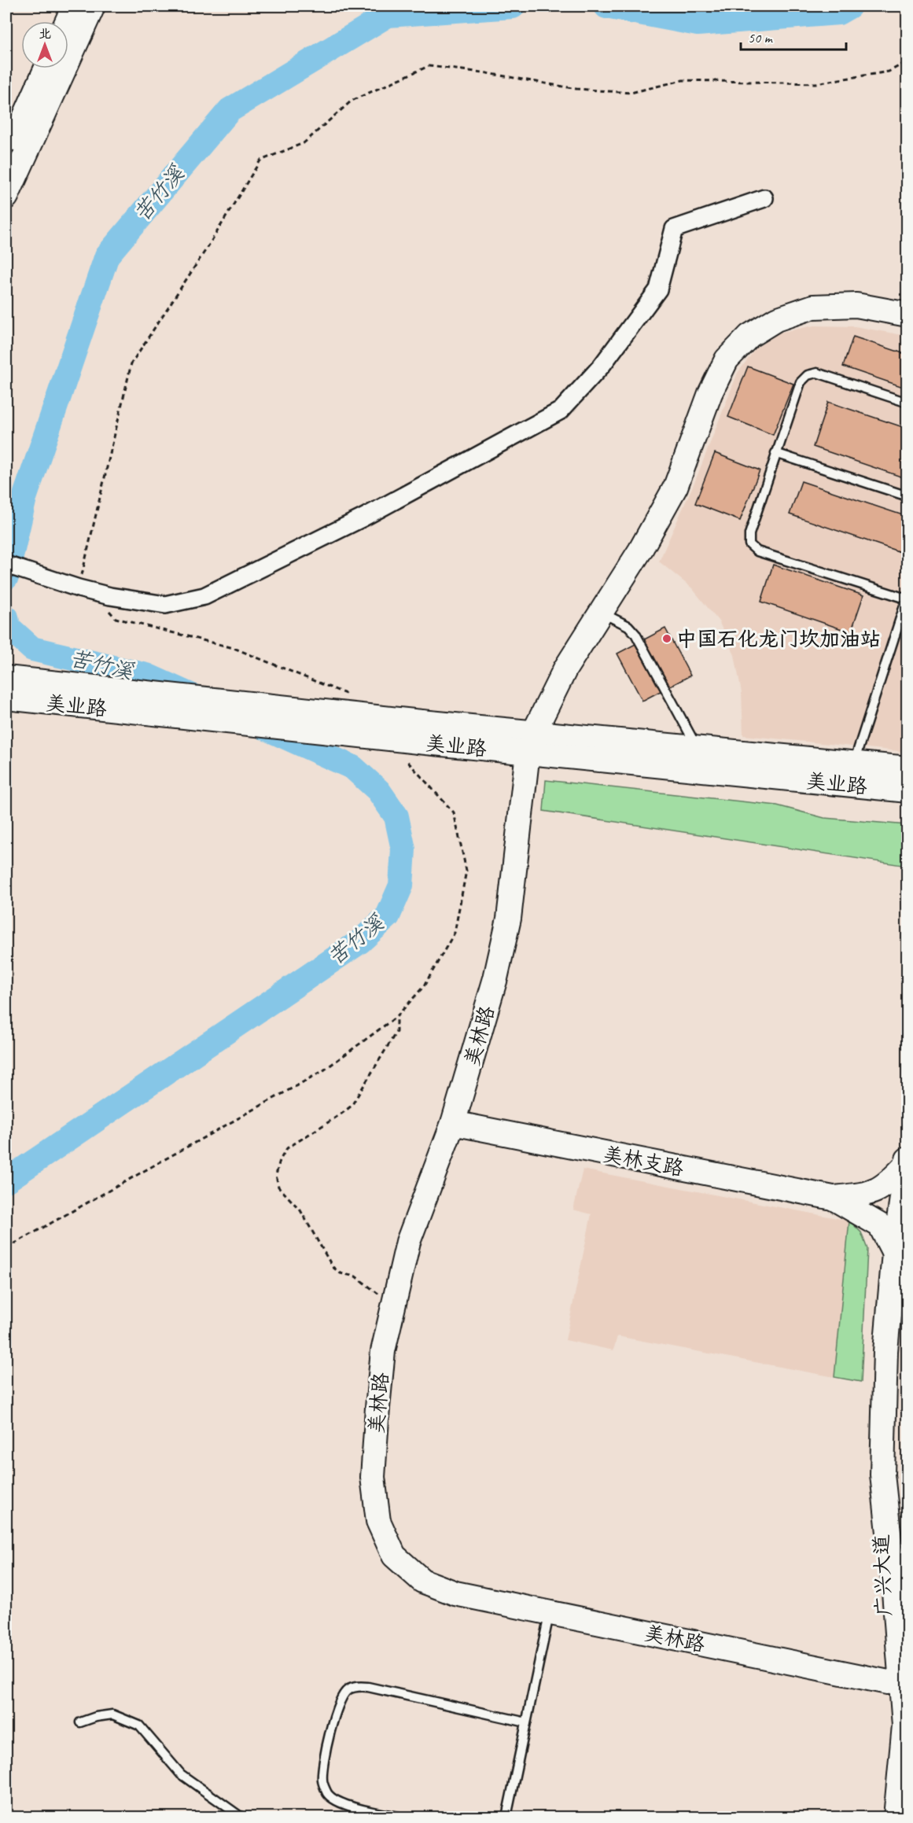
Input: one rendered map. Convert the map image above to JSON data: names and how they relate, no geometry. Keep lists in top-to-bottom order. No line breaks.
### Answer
{"streets":{"street":["美业路","美林路","美林支路","广兴大道"]},"crossings":[["美业路","美林路"],["美林路","美林支路"],["美林路","广兴大道"]],"water":["苦竹溪"],"places":["中国石化龙门坎加油站"],"scale_bar":"50 m","north":"top"}
